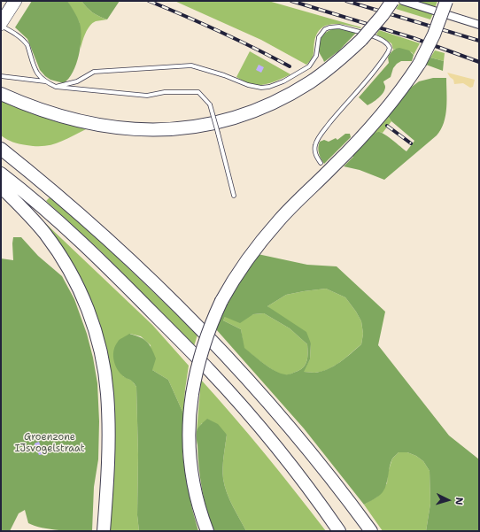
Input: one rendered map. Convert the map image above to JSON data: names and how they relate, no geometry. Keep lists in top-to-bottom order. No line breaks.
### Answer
{"parks":["Groenzone IJsvogelstraat"],"north":"right"}
